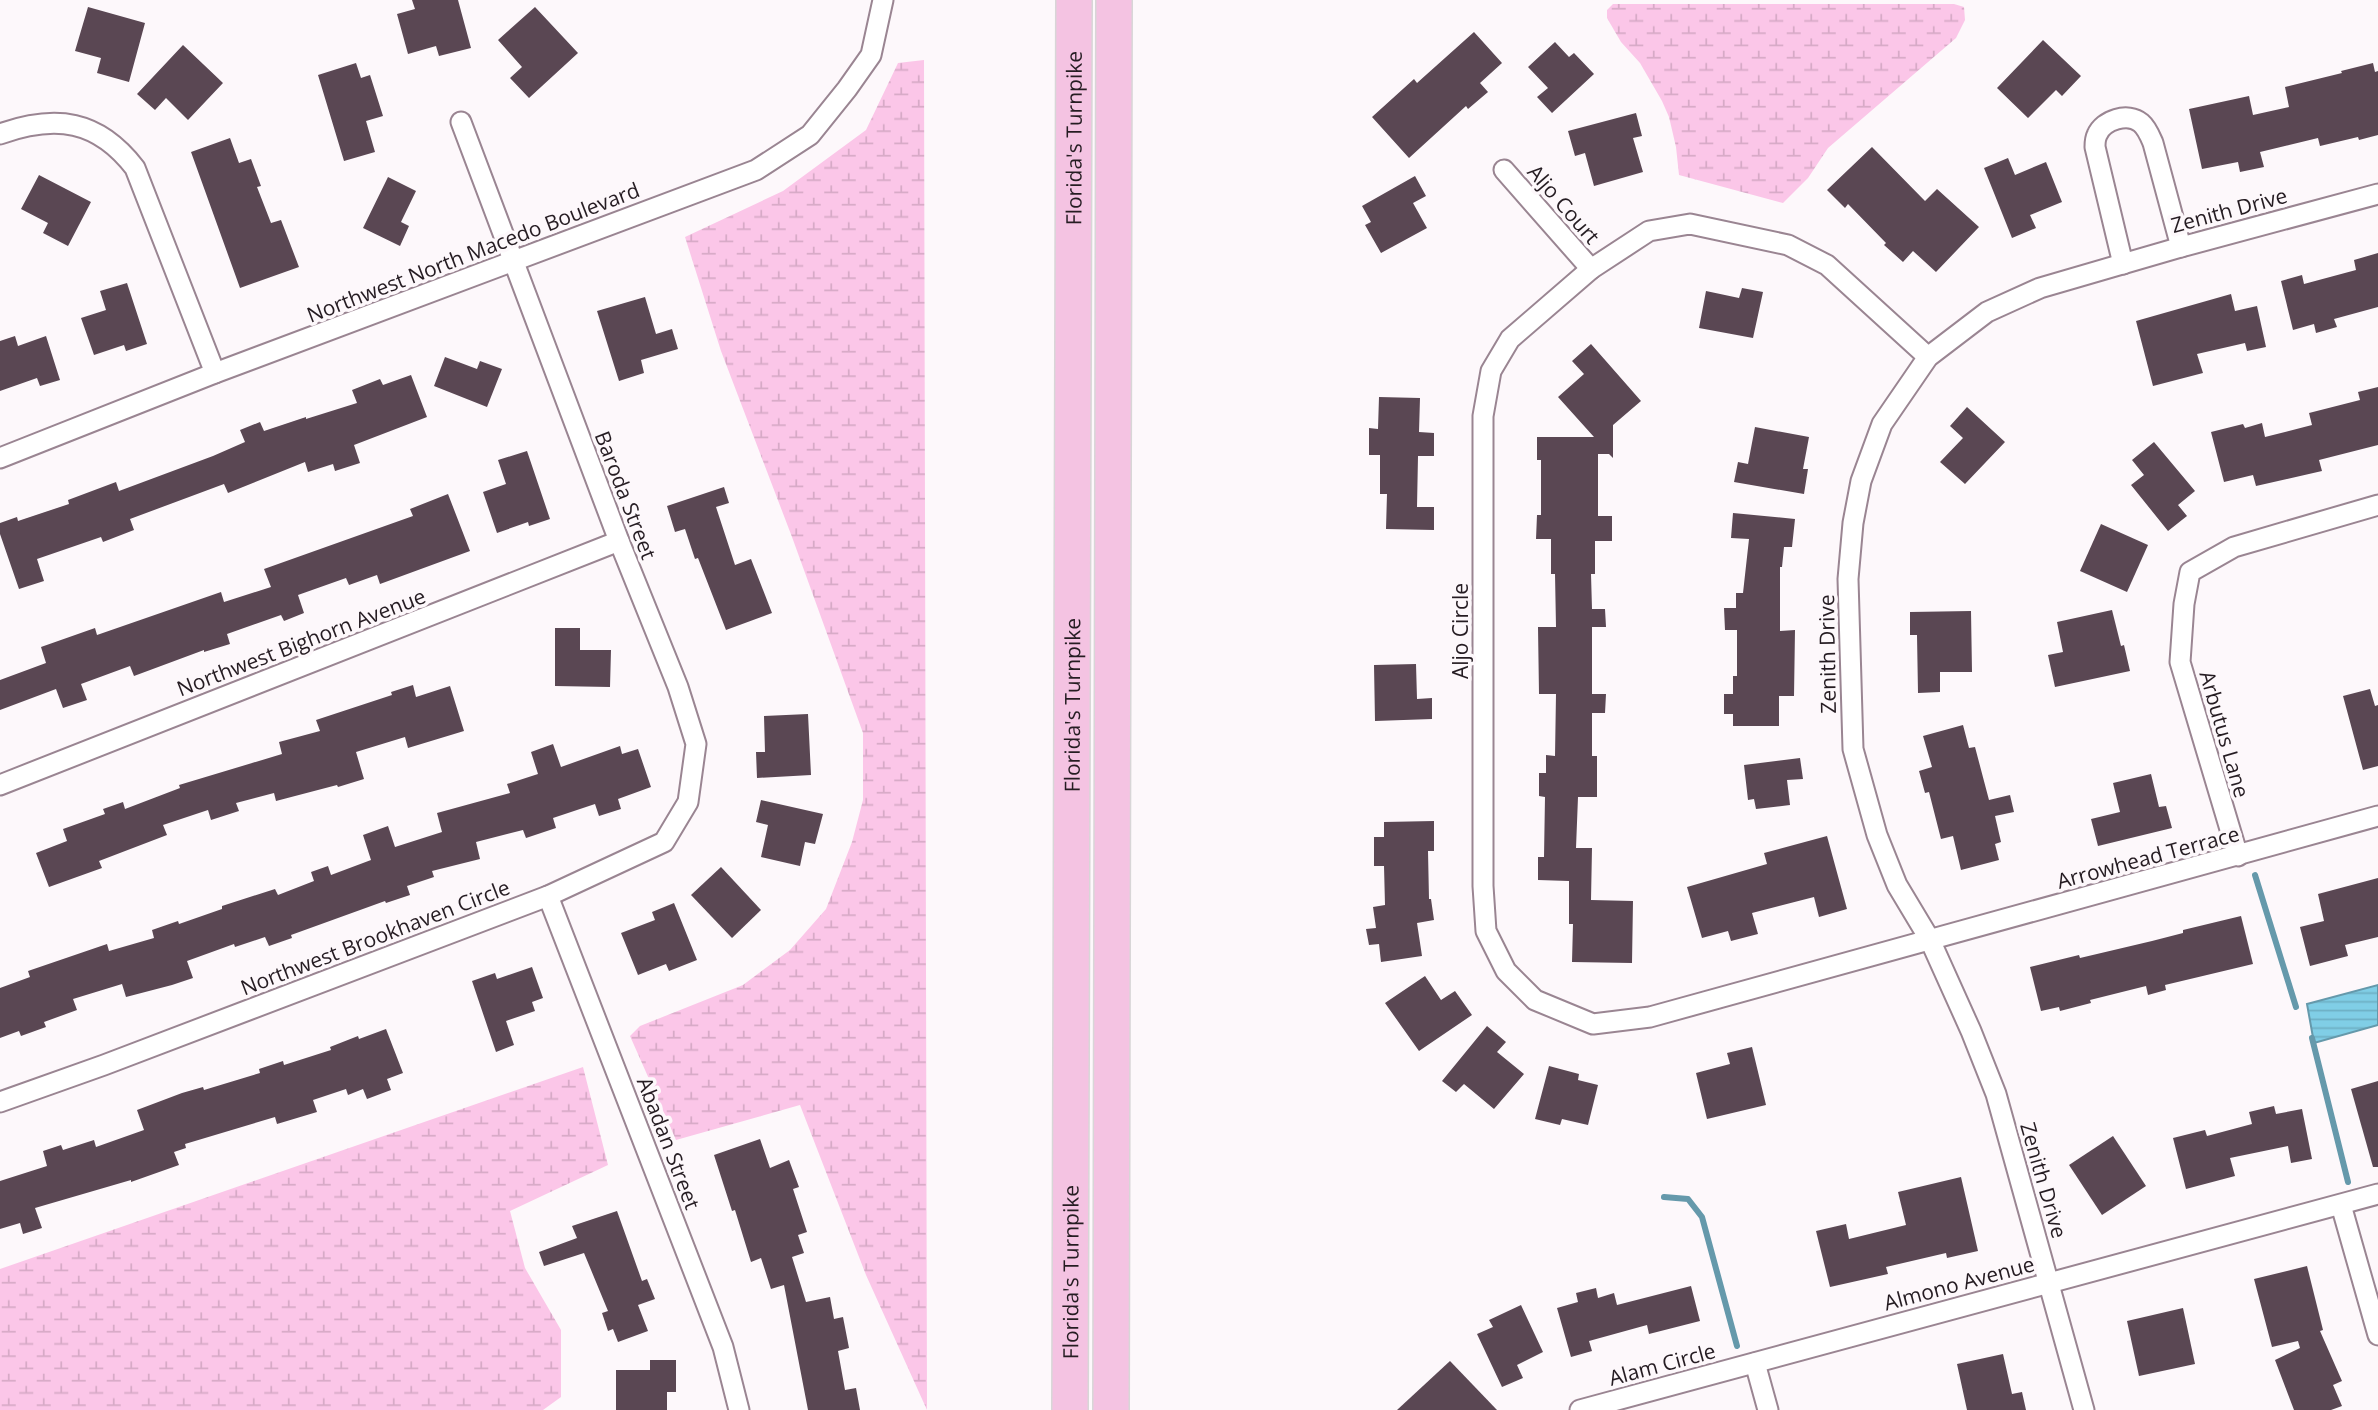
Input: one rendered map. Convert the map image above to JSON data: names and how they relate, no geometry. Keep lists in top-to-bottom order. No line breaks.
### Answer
{"streets":{"highway":["Florida's Turnpike"],"street":["Aljo Court","Zenith Drive","Northwest North Macedo Boulevard","Baroda Street","Aljo Circle","Northwest Bighorn Avenue","Arbutus Lane","Arrowhead Terrace","Northwest Brookhaven Circle","Abadan Street","Almono Avenue","Alam Circle"]},"crossings":[["Aljo Court","Aljo Circle"],["Zenith Drive","Aljo Circle"],["Zenith Drive","Arrowhead Terrace"],["Zenith Drive","Almono Avenue"],["Northwest North Macedo Boulevard","Baroda Street"],["Baroda Street","Northwest Bighorn Avenue"],["Baroda Street","Northwest Brookhaven Circle"],["Aljo Circle","Arrowhead Terrace"],["Arbutus Lane","Arrowhead Terrace"],["Northwest Brookhaven Circle","Abadan Street"],["Almono Avenue","Alam Circle"]]}
